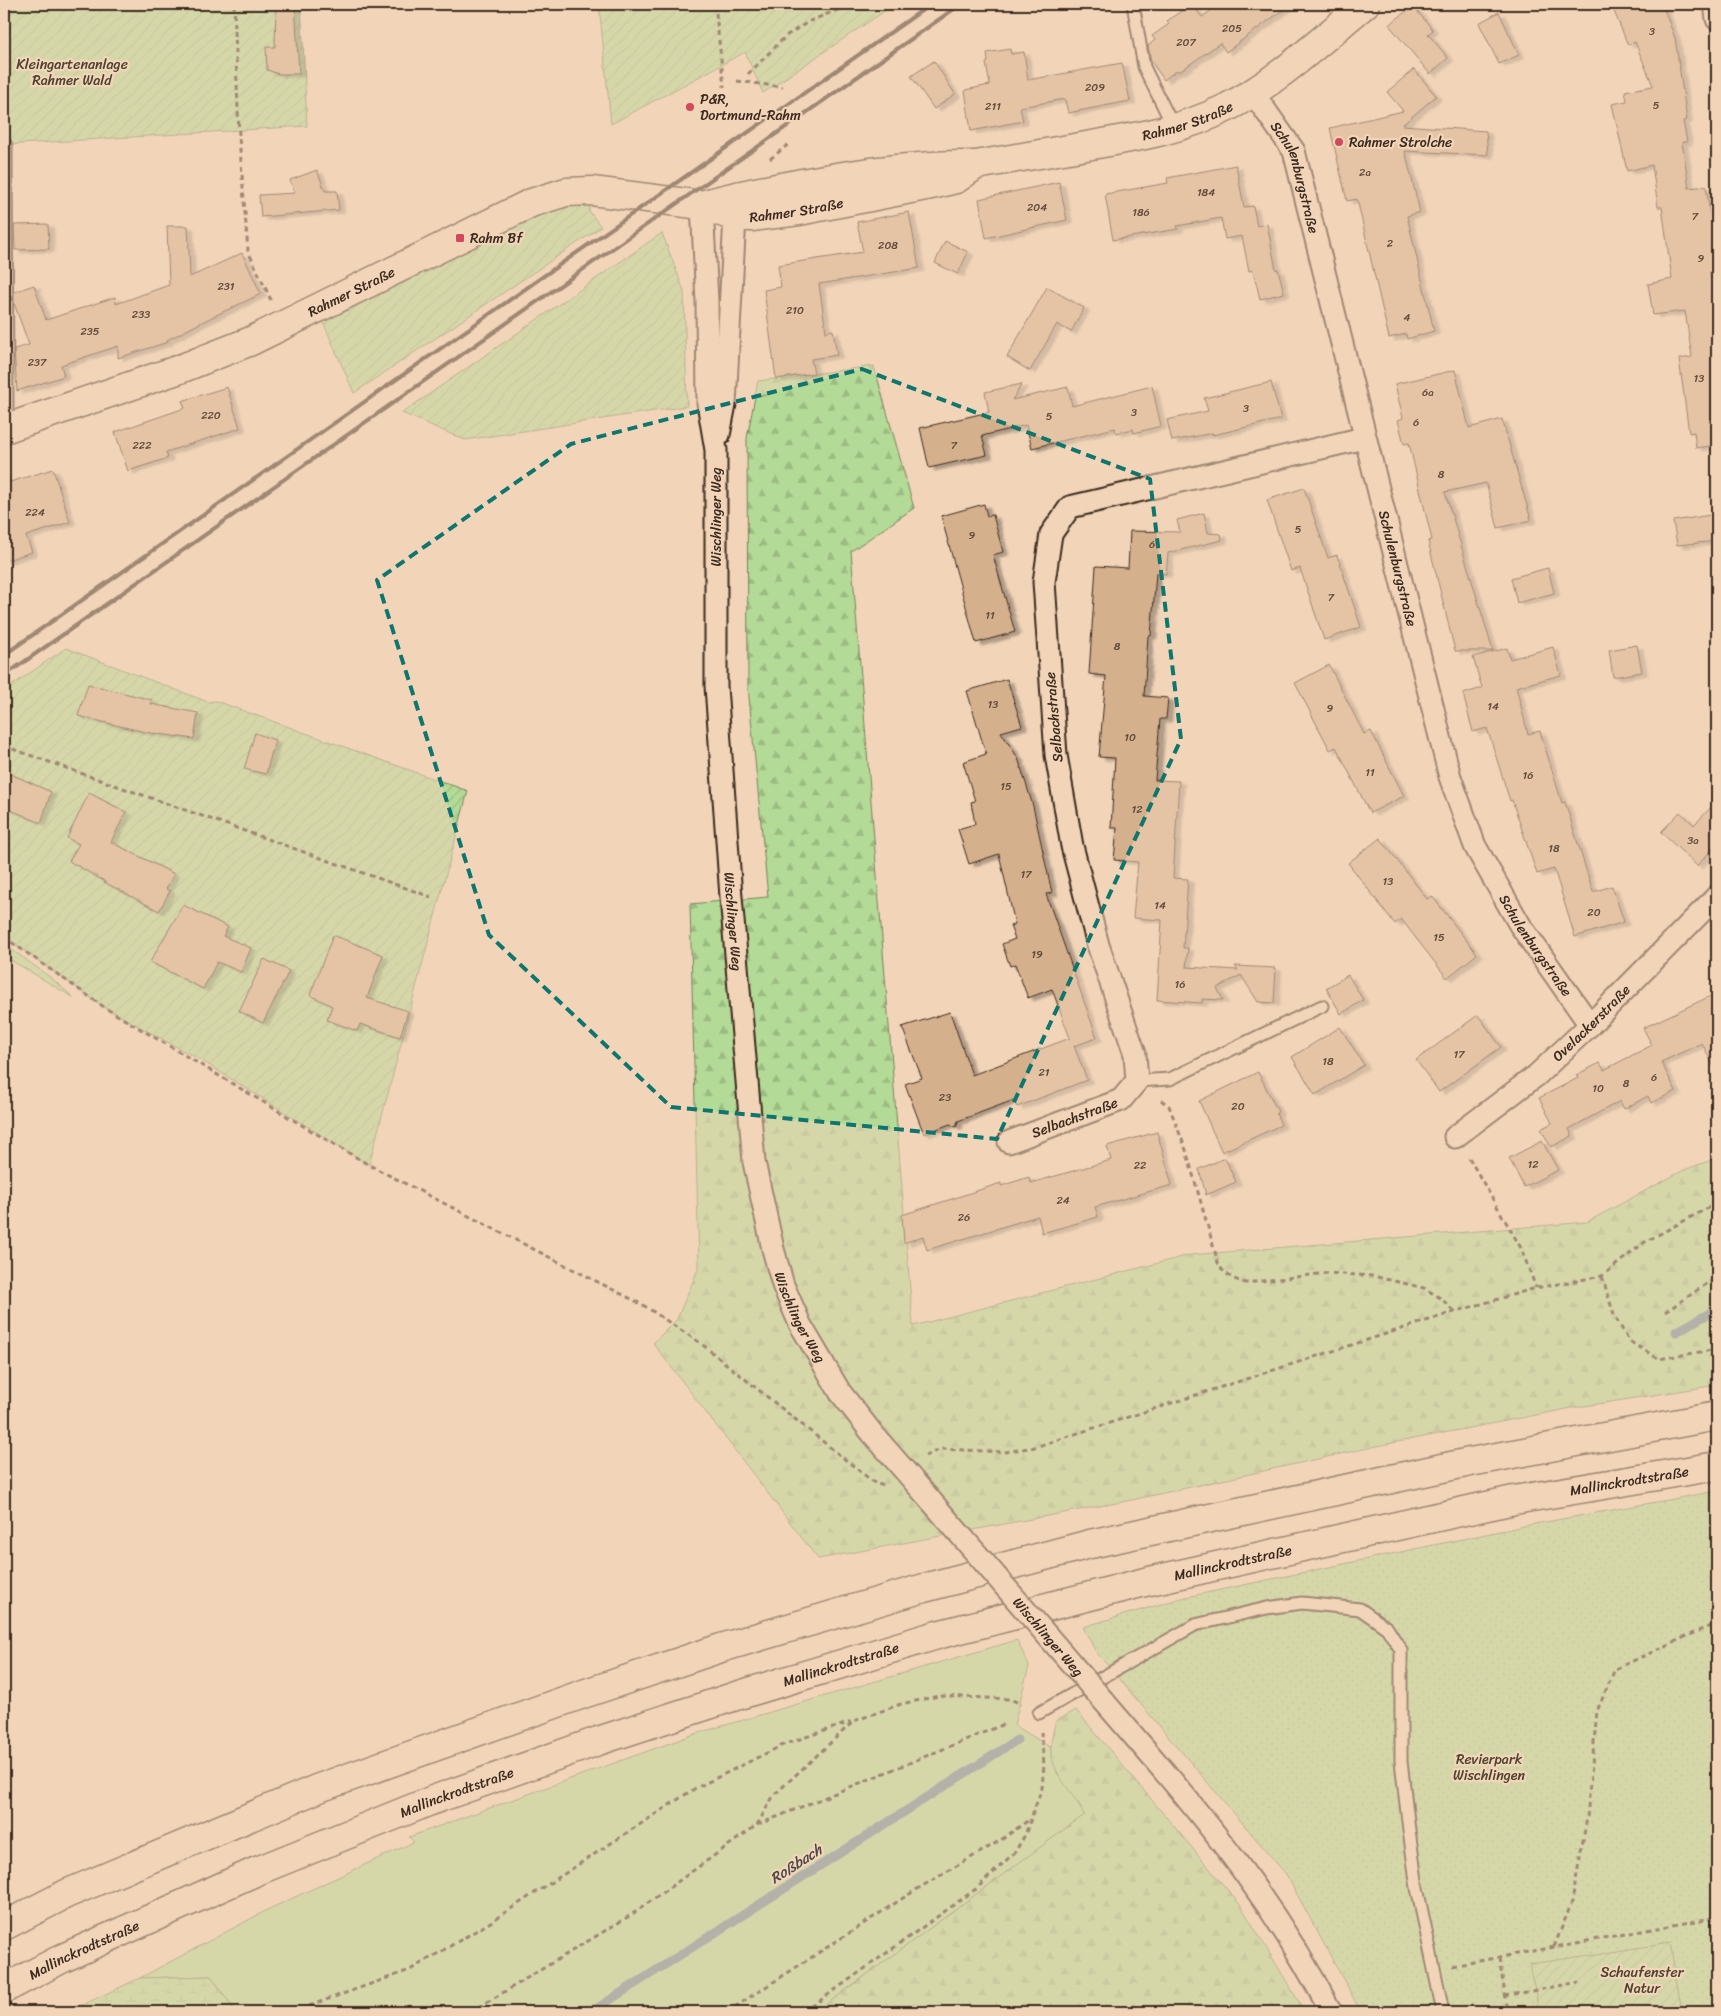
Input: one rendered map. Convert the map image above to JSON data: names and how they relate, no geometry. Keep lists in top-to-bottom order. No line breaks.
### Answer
{"streets":{"main road":["Rahmer Straße","Mallinckrodtstraße"],"street":["Schulenburgstraße","Wischlinger Weg","Selbachstraße","Ovelackerstraße"]},"crossings":[["Rahmer Straße","Schulenburgstraße"],["Rahmer Straße","Wischlinger Weg"],["Schulenburgstraße","Selbachstraße"],["Schulenburgstraße","Ovelackerstraße"]],"water":["Roßbach"],"parks":["Kleingartenanlage Rahmer Wald","Revierpark Wischlingen","Schaufenster Natur"],"places":{"other":["P&R, Dortmund-Rahm","Rahmer Strolche"],"transit":["Rahm Bf"]},"house_numbers":["205","3","207","209","5","211","2a","184","204","186","7","2","208","9","231","210","233","4","235","237","13","6a","3","3","220","5","6","222","7","8","224","5","9","6","7","11","8","13","14","9","10","11","16","15","12","3a","18","17","13","14","20","15","19","16","17","18","21","6","8","10","23","20","12","22","24","26"]}
